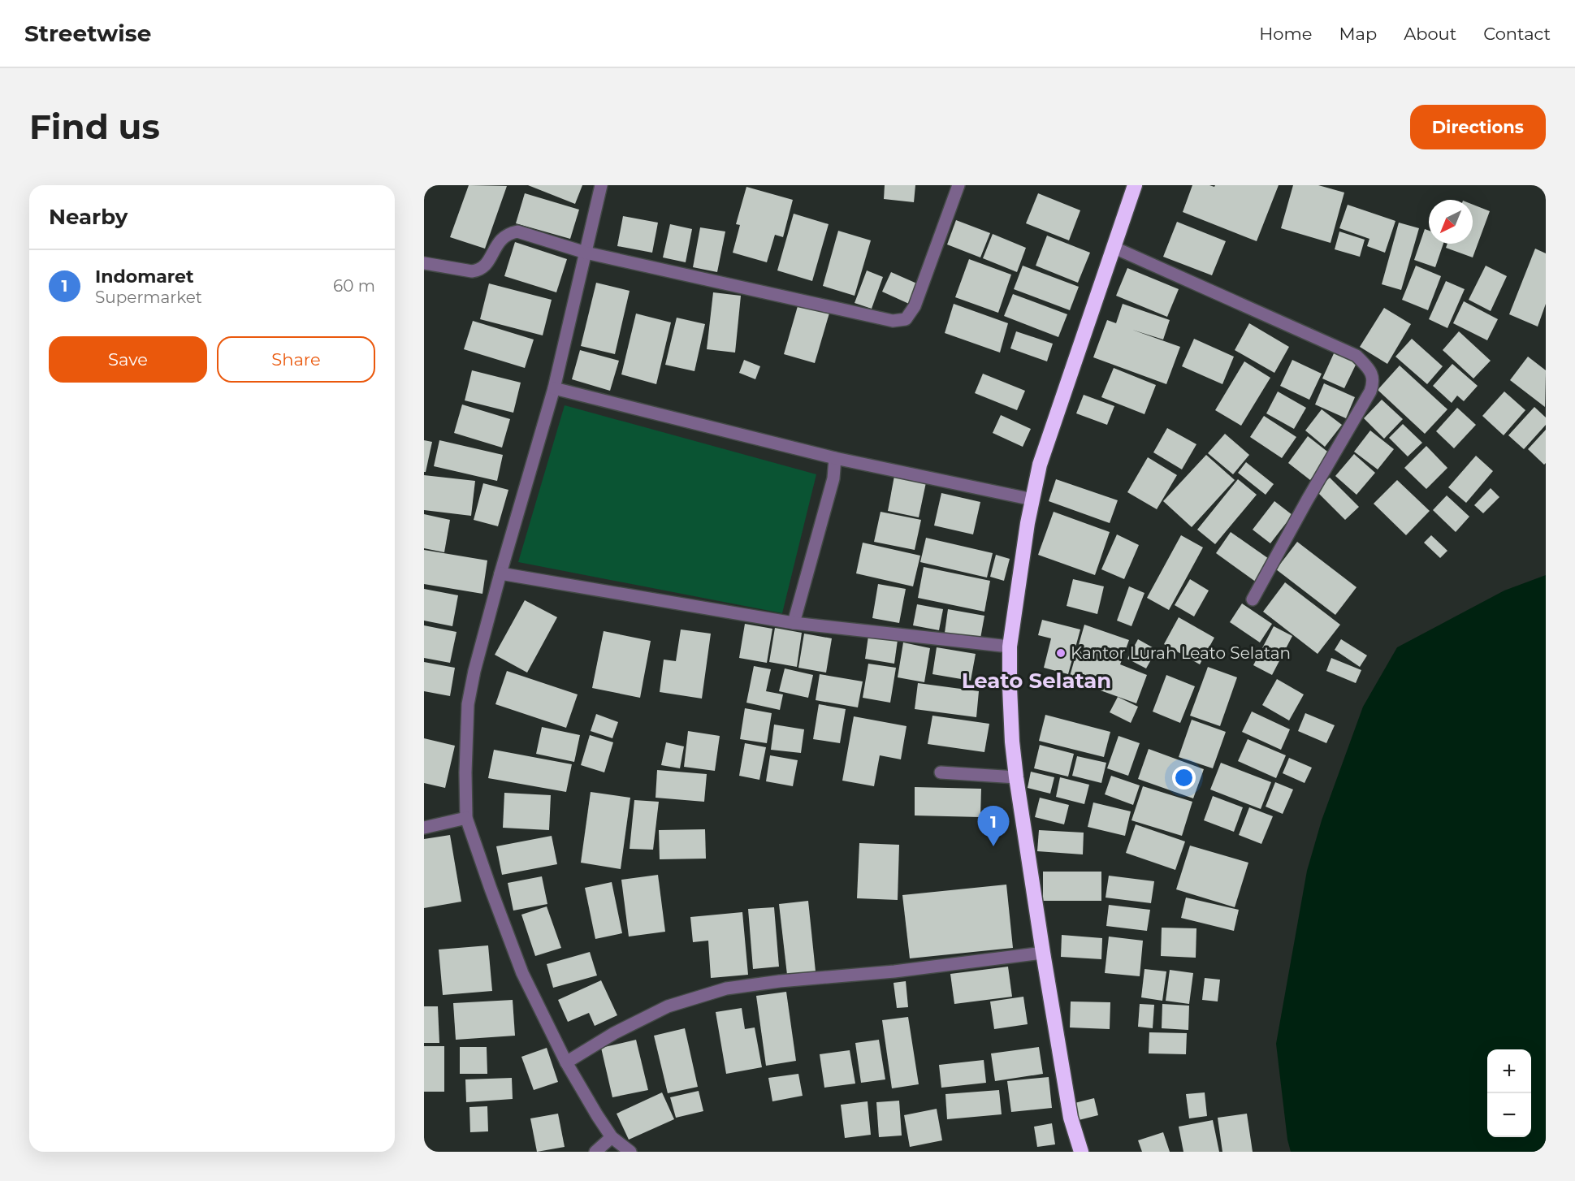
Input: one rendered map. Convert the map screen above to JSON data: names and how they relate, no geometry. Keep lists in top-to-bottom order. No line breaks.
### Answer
{"districts":["Leato Selatan"],"places":["Kantor Lurah Leato Selatan"],"north":"bottom left","page":{"header":"Streetwise","nav":["Home","Map","About","Contact"],"buttons":["Directions",["Save","Share"]],"title":"Find us","heading":"Nearby","list":[{"mark":"1","name":"Indomaret","note":"Supermarket","value":"60 m"}],"pins":"1","map_buttons":["+","−"]}}
